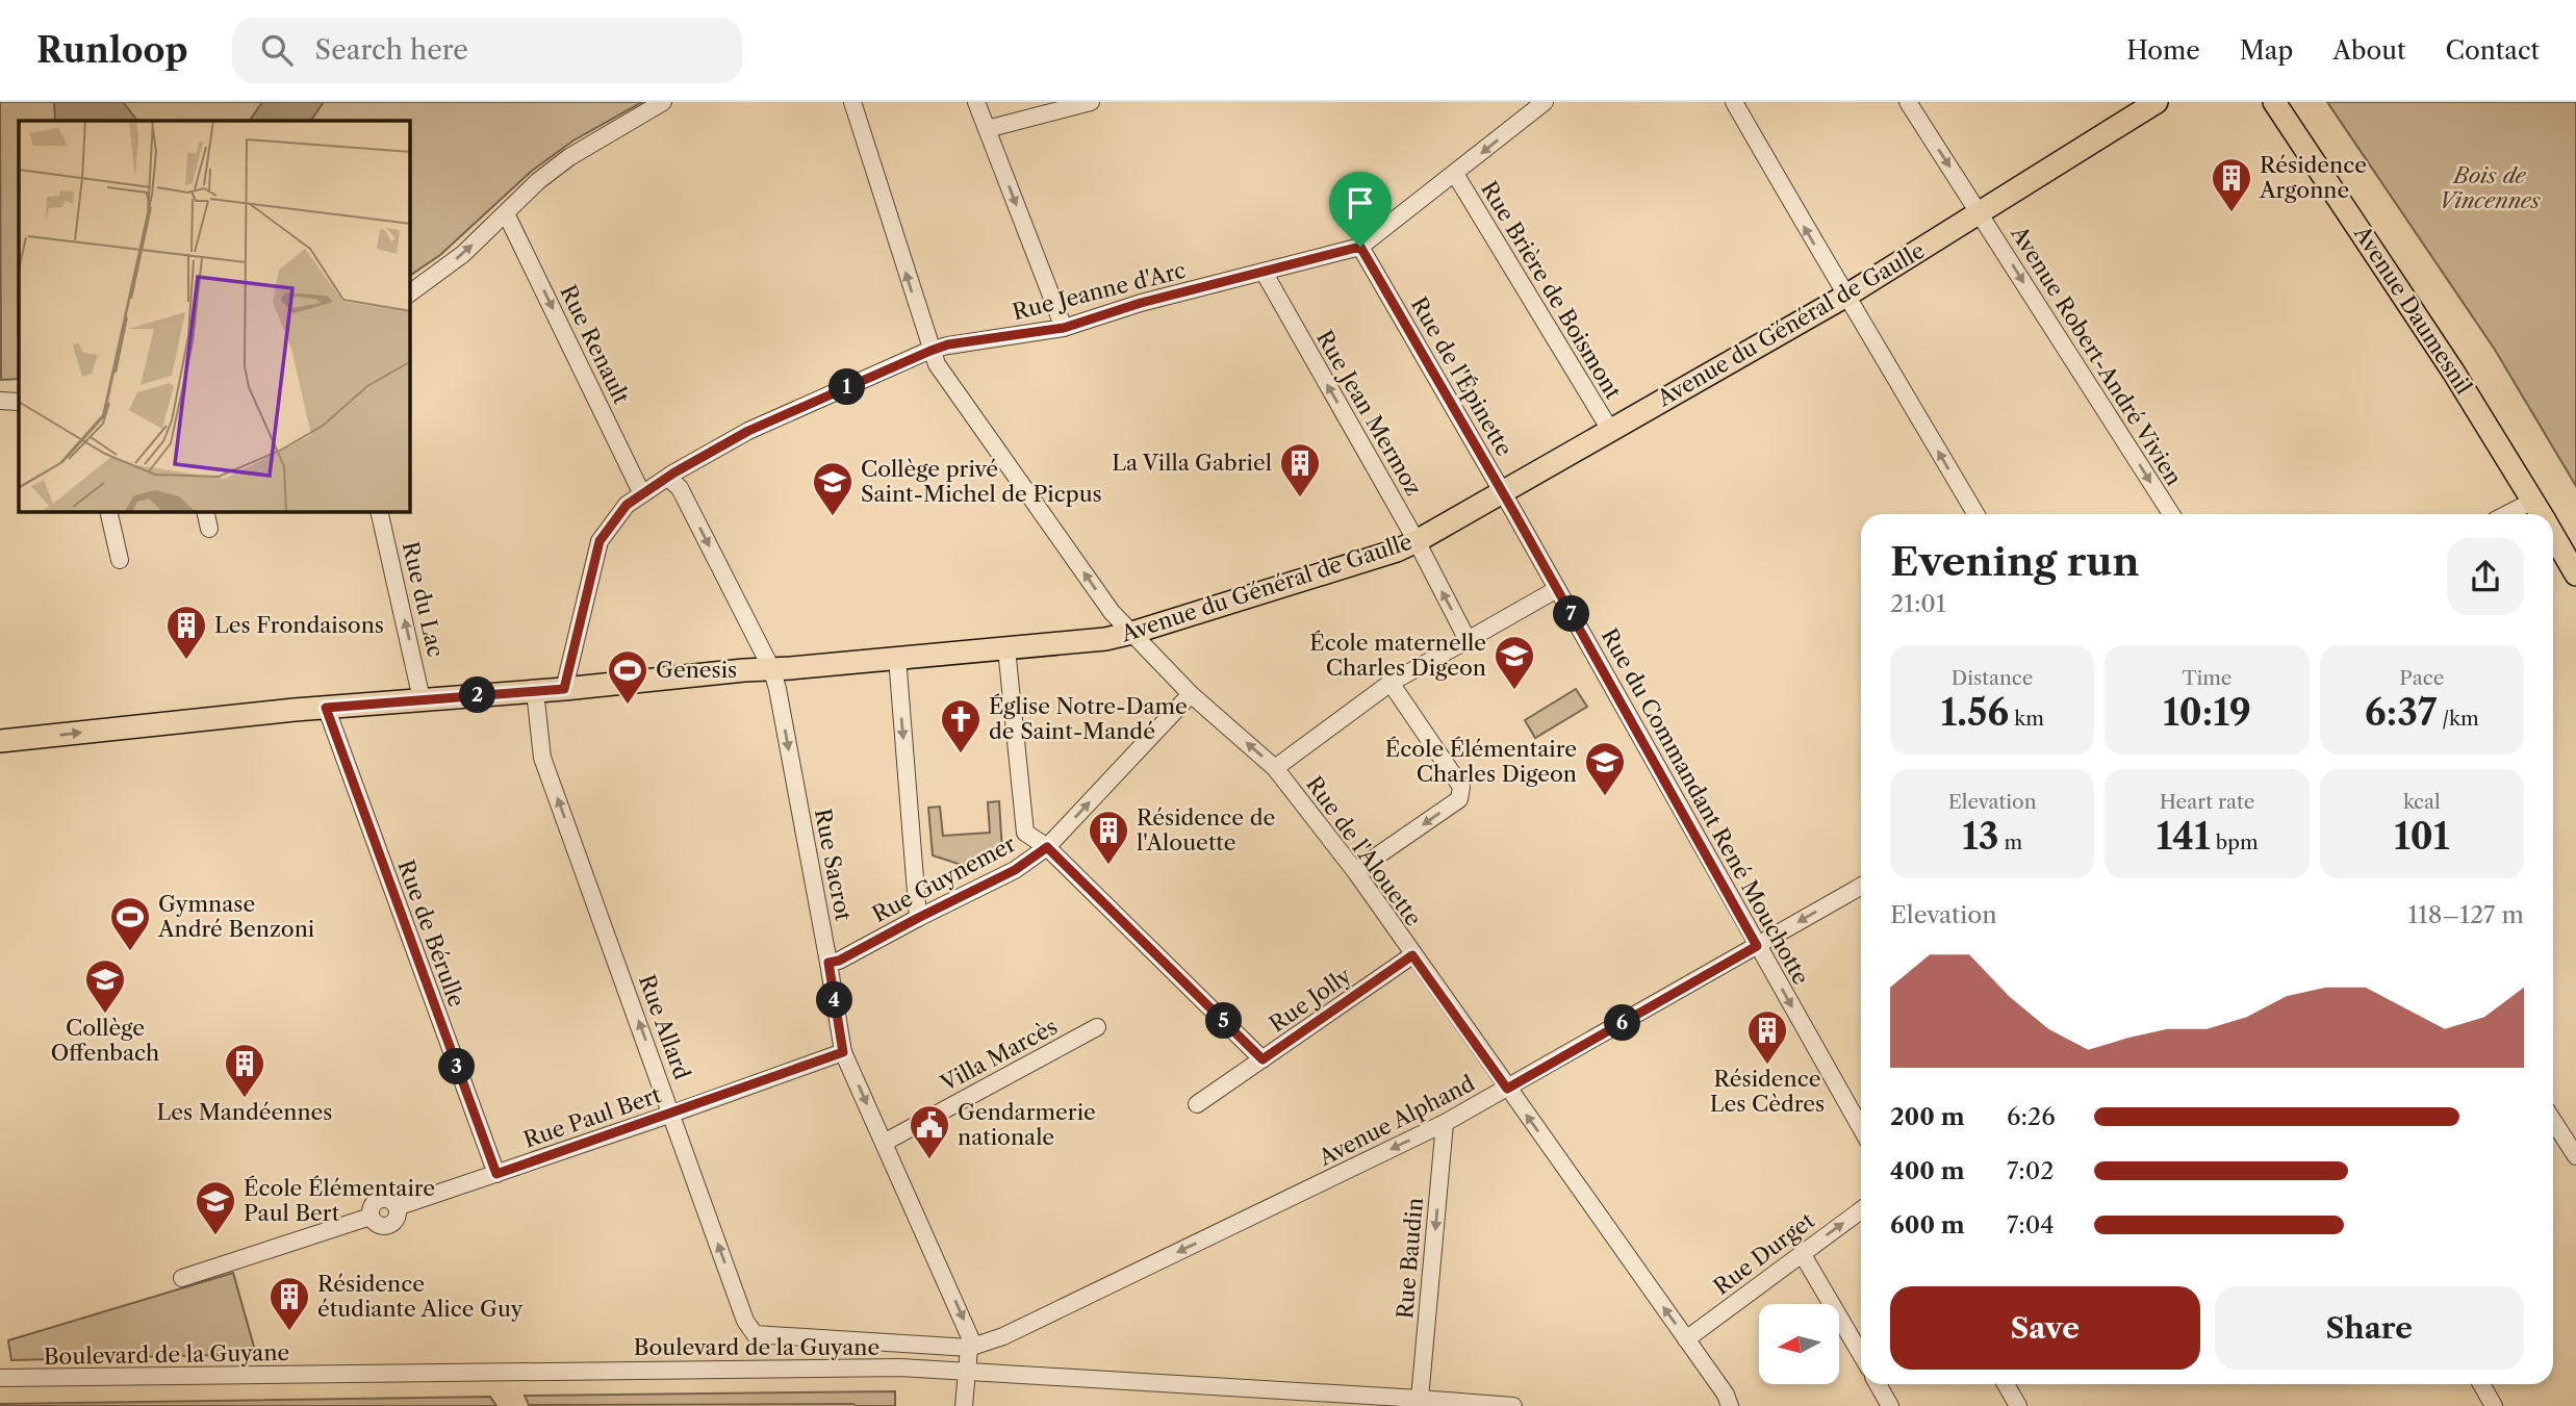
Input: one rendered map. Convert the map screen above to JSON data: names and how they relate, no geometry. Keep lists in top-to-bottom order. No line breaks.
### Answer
{"streets":{"main road":["Avenue Daumesnil","Avenue du Général de Gaulle"],"street":["Rue Brière de Boismont","Rue Jeanne d'Arc","Rue Renault","Avenue Robert-André Vivien","Rue de l'Épinette","Rue Jean Mermoz","Rue du Lac","Rue du Commandant René Mouchotte","Rue de l'Alouette","Rue Sacrot","Rue Guynemer","Rue de Bérulle","Rue Jolly","Rue Allard","Villa Marcès","Rue Paul Bert","Avenue Alphand","Rue Durget","Rue Baudin","Boulevard de la Guyane"]},"crossings":[["Rue Brière de Boismont","Rue Jeanne d'Arc"],["Rue Brière de Boismont","Avenue du Général de Gaulle"],["Rue Jeanne d'Arc","Avenue du Général de Gaulle"],["Rue Jeanne d'Arc","Rue Renault"],["Rue Jeanne d'Arc","Rue de l'Épinette"],["Rue Jeanne d'Arc","Rue Jean Mermoz"],["Rue Jeanne d'Arc","Rue de l'Alouette"],["Rue Jeanne d'Arc","Rue Sacrot"],["Avenue du Général de Gaulle","Avenue Robert-André Vivien"],["Avenue du Général de Gaulle","Rue de l'Épinette"],["Avenue du Général de Gaulle","Rue Jean Mermoz"],["Avenue du Général de Gaulle","Rue du Lac"],["Avenue du Général de Gaulle","Rue du Commandant René Mouchotte"],["Avenue du Général de Gaulle","Rue de l'Alouette"],["Avenue du Général de Gaulle","Rue Sacrot"],["Avenue du Général de Gaulle","Rue de Bérulle"],["Avenue du Général de Gaulle","Rue Allard"],["Rue de l'Épinette","Rue du Commandant René Mouchotte"],["Rue du Commandant René Mouchotte","Avenue Alphand"],["Rue de l'Alouette","Rue Guynemer"],["Rue de l'Alouette","Rue Jolly"],["Rue de l'Alouette","Avenue Alphand"],["Rue de l'Alouette","Rue Durget"],["Rue Sacrot","Rue Guynemer"],["Rue Sacrot","Rue Allard"],["Rue Sacrot","Villa Marcès"],["Rue Sacrot","Rue Paul Bert"],["Rue Sacrot","Avenue Alphand"],["Rue de Bérulle","Rue Paul Bert"],["Rue Allard","Rue Paul Bert"],["Rue Allard","Avenue Alphand"],["Avenue Alphand","Rue Baudin"],["Rue Baudin","Boulevard de la Guyane"]],"one_way":["Rue Renault","Avenue Robert-André Vivien","Rue Jean Mermoz","Rue du Lac","Rue de l'Alouette","Rue Guynemer","Rue Allard","Avenue Alphand","Rue Baudin"],"parks":["Bois de Vincennes"],"places":{"building":["Résidence Argonne","La Villa Gabriel","Les Frondaisons","Résidence de l'Alouette","Résidence Les Cèdres","Les Mandéennes","Résidence étudiante Alice Guy"],"school or university":["Collège privé Saint-Michel de Picpus","École maternelle Charles Digeon","École Élémentaire Charles Digeon","Collège Offenbach","École Élémentaire Paul Bert"],"sports":["Genesis","Gymnase André Benzoni"],"church":["Église Notre-Dame de Saint-Mandé"],"public building":["Gendarmerie nationale"]},"north":"left","page":{"header":"Runloop","search":"Search here","nav":["Home","Map","About","Contact"],"pins":["1","7","2","4","5","6","3"],"heading":["Evening run","21:01"],"stats":[["Distance","1.56 km"],["Time","10:19"],["Pace","6:37 /km"],["Elevation","13 m"],["Heart rate","141 bpm"],["kcal","101"]],"chart":["Elevation","118–127 m"],"list":[{"name":"200 m","note":"6:26"},{"name":"400 m","note":"7:02"},{"name":"600 m","note":"7:04"}],"buttons":["Save","Share"]}}
